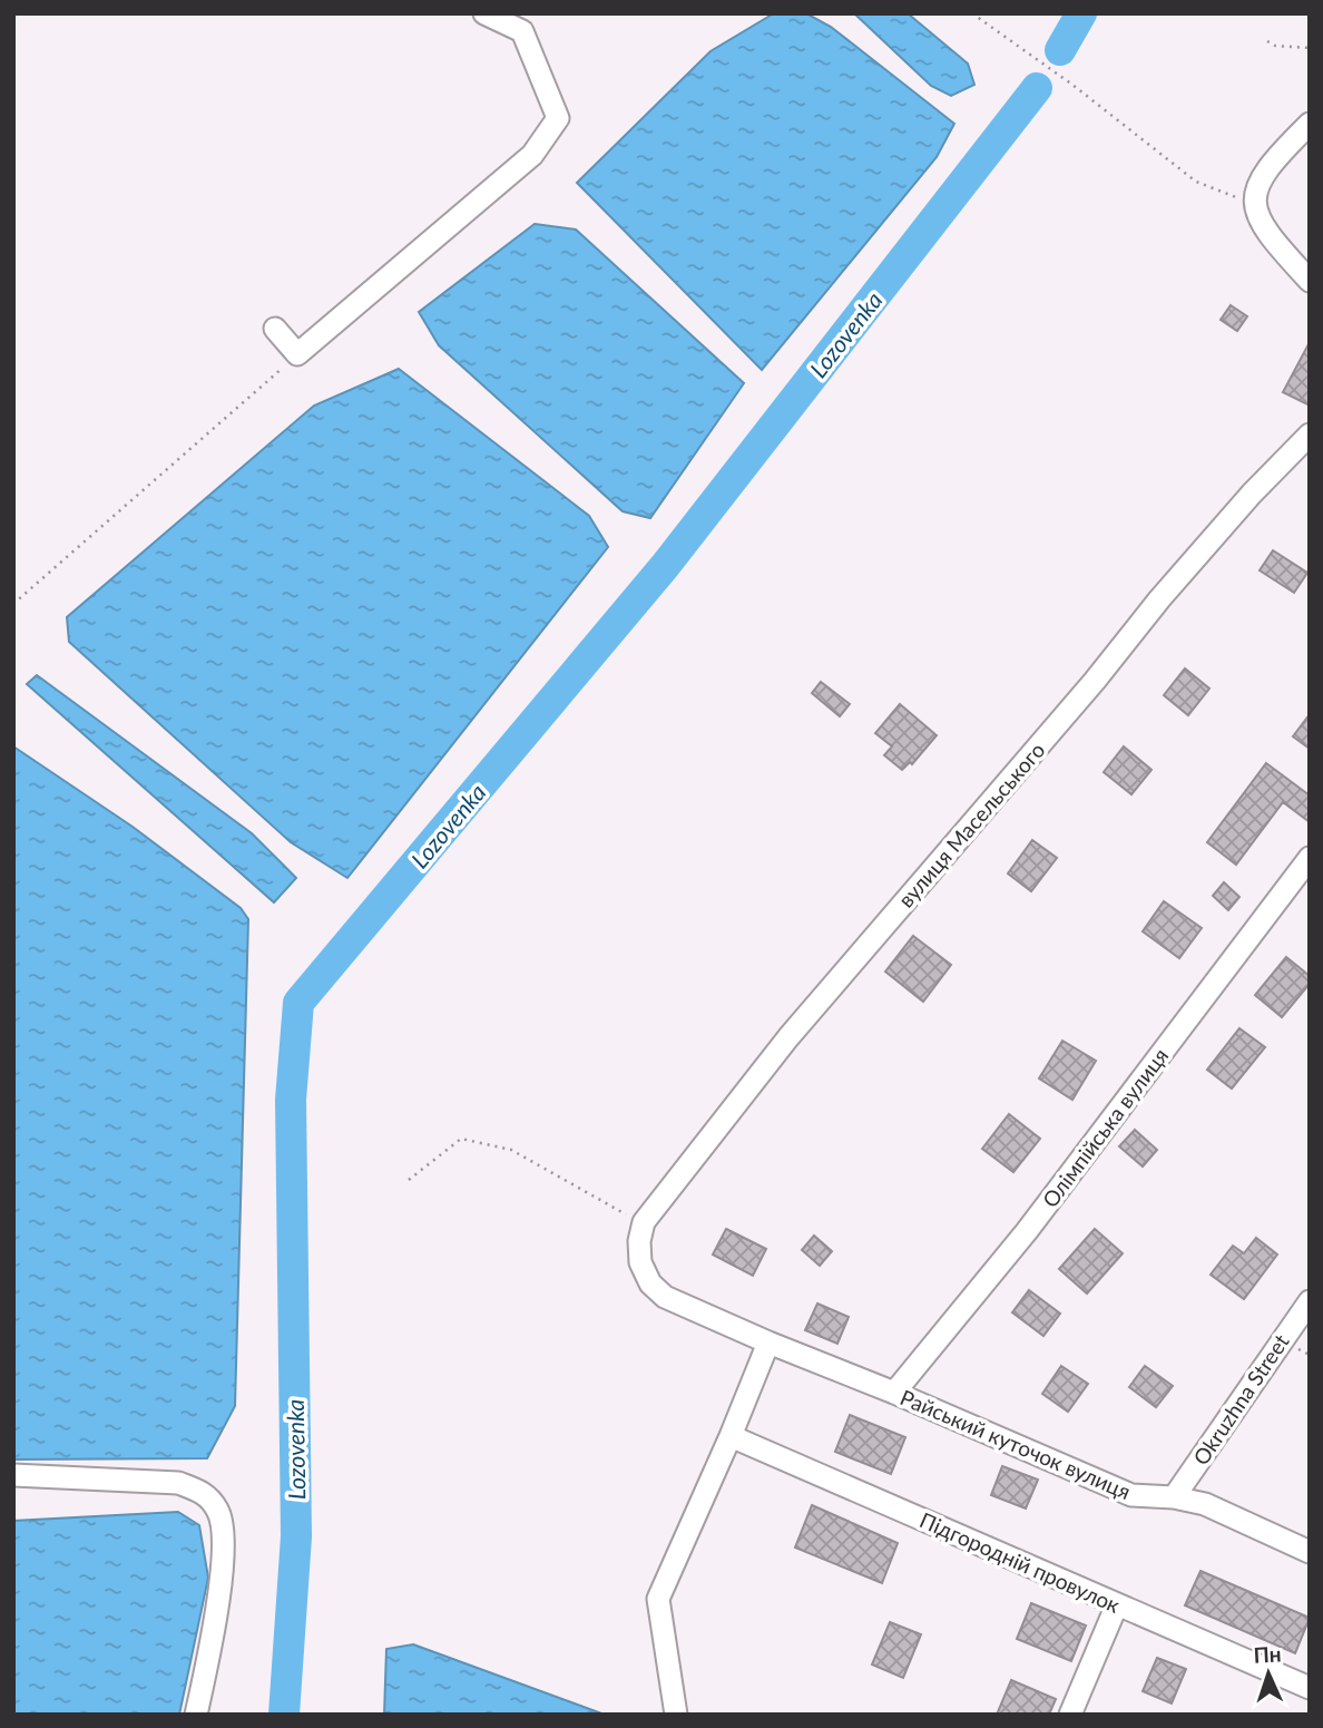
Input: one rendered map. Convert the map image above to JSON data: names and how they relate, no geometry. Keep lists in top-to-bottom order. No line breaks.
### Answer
{"streets":{"street":["вулиця Масельського","Олімпійська вулиця","Okruzhna Street","Райський куточок вулиця","Підгородній провулок"]},"crossings":[["вулиця Масельського","Райський куточок вулиця"],["Олімпійська вулиця","Райський куточок вулиця"],["Okruzhna Street","Райський куточок вулиця"]],"water":["Lozovenka"],"north":"top"}
